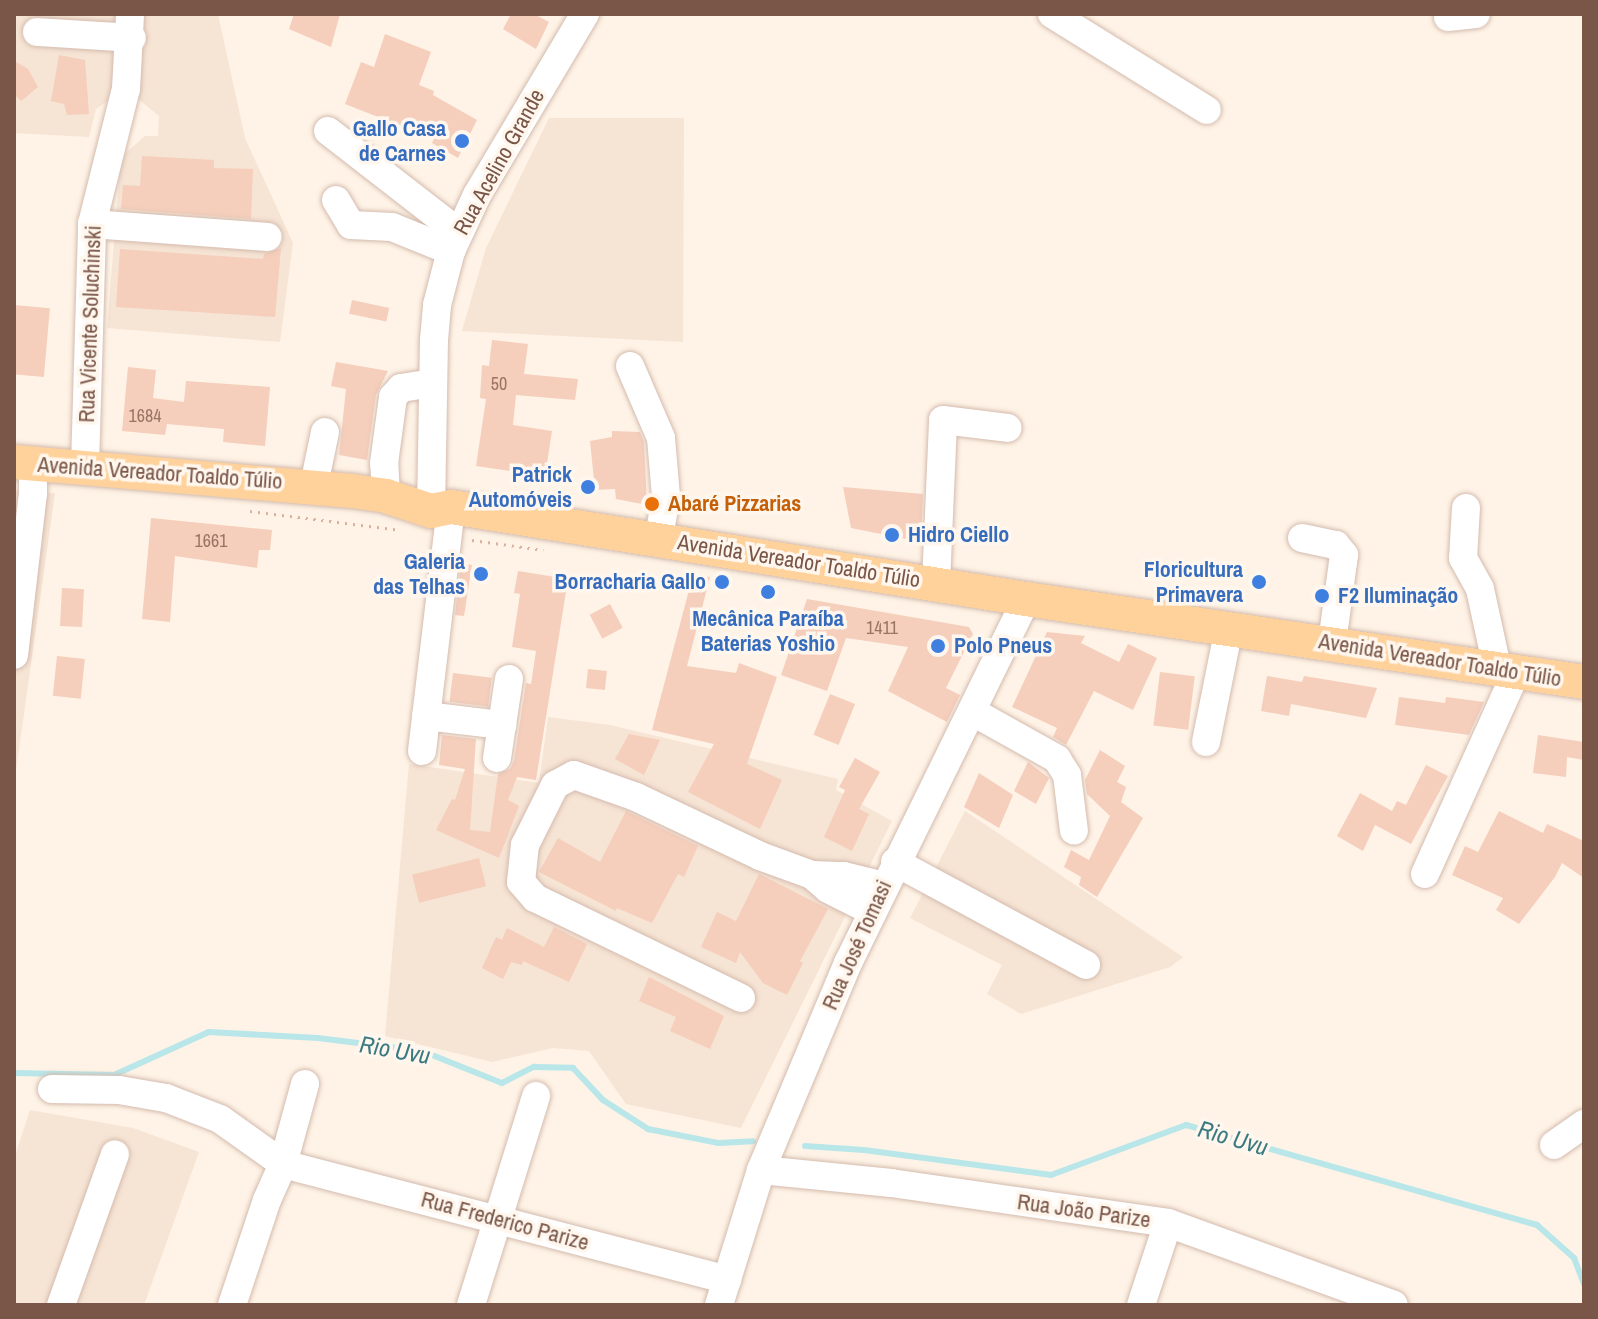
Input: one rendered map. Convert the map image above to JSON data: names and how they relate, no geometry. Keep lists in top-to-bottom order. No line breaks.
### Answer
{"streets":{"main road":["Avenida Vereador Toaldo Túlio"],"street":["Rua Acelino Grande","Rua Vicente Soluchinski","Rua José Tomasi","Rua João Parize","Rua Frederico Parize"]},"crossings":[["Rua Acelino Grande","Avenida Vereador Toaldo Túlio"],["Rua Vicente Soluchinski","Avenida Vereador Toaldo Túlio"],["Avenida Vereador Toaldo Túlio","Rua José Tomasi"],["Rua José Tomasi","Rua João Parize"],["Rua José Tomasi","Rua Frederico Parize"]],"water":["Rio Uvu"],"places":["Gallo Casa de Carnes","Patrick Automóveis","Abaré Pizzarias","Hidro Ciello","Galeria das Telhas","Borracharia Gallo","Floricultura Primavera","Mecânica Paraíba Baterias Yoshio","F2 Iluminação","Polo Pneus"],"house_numbers":["50","1684","1661","1411"]}
